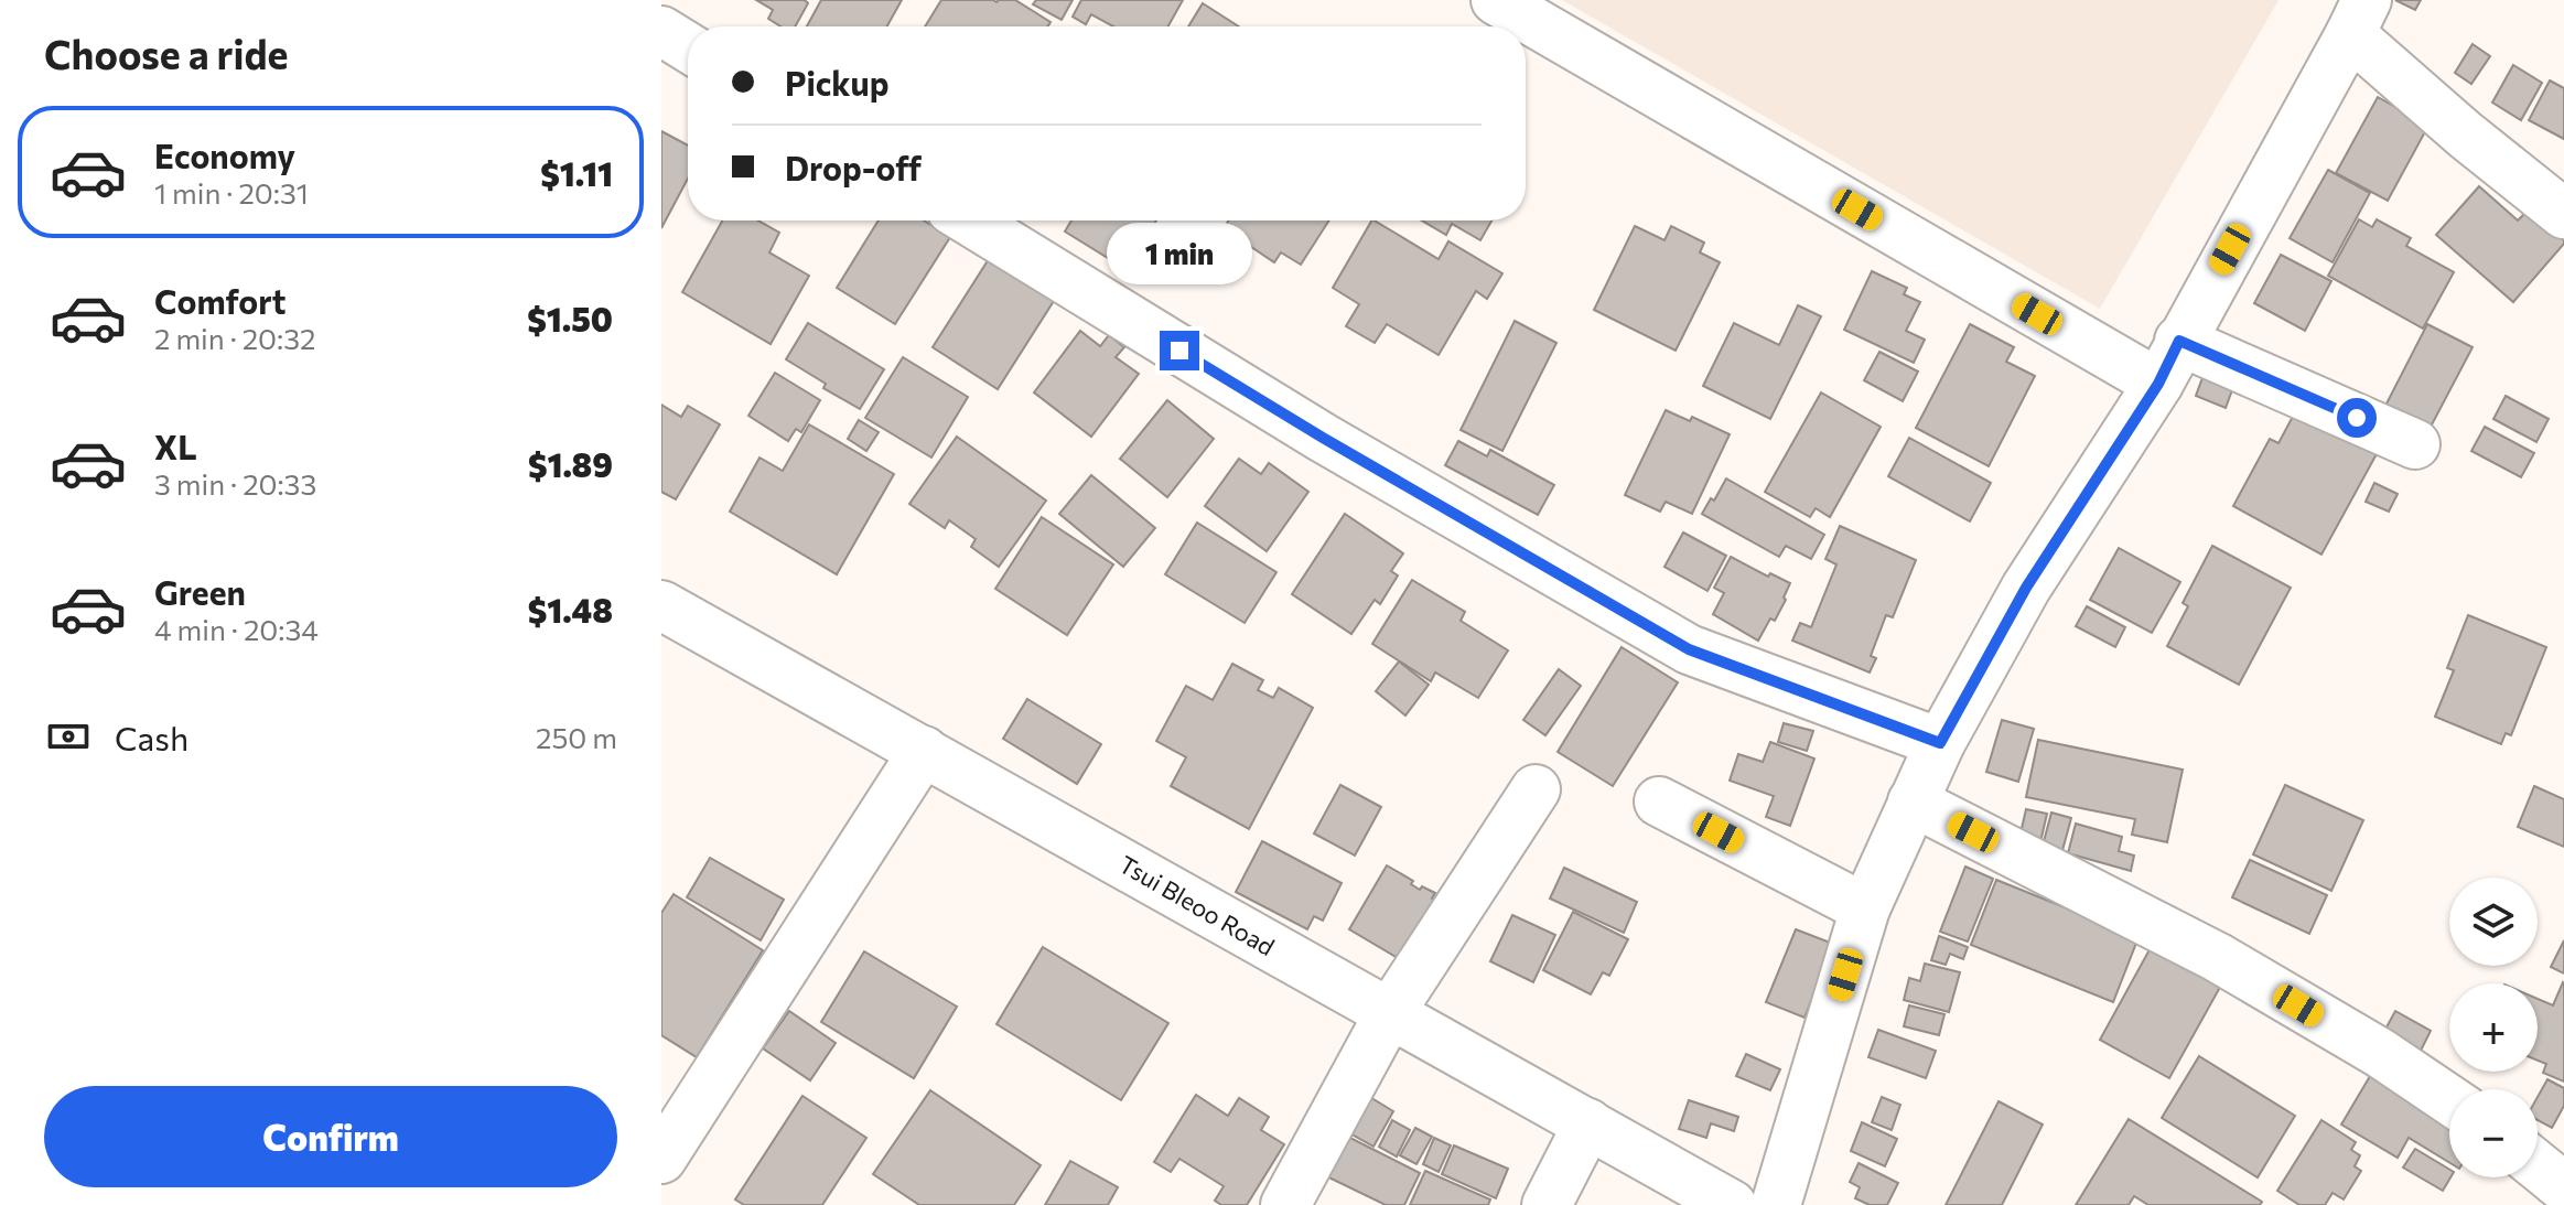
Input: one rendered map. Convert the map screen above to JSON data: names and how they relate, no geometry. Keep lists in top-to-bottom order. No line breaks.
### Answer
{"streets":{"street":["Tsui Bleoo Road"]},"page":{"heading":"Choose a ride","banner":["Pickup","Drop-off"],"list":[{"name":"Economy","note":"1 min · 20:31","value":"$1.11"},{"name":"Comfort","note":"2 min · 20:32","value":"$1.50"},{"name":"XL","note":"3 min · 20:33","value":"$1.89"},{"name":"Green","note":"4 min · 20:34","value":"$1.48"}],"bubble":"1 min","pay":["Cash","250 m"],"map_buttons":["+","−"],"buttons":"Confirm"}}
